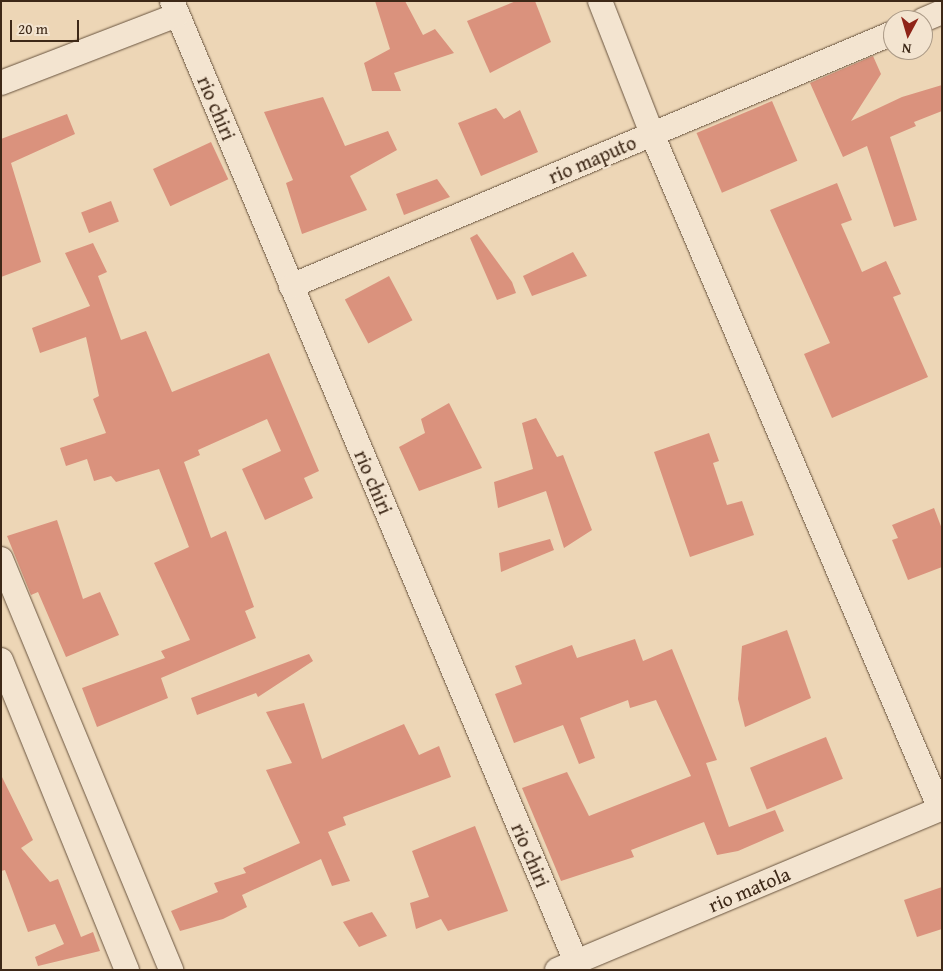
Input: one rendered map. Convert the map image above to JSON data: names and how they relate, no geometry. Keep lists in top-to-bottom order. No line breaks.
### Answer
{"streets":{"street":["rio chiri","rio maputo","rio matola"]},"crossings":[["rio chiri","rio maputo"],["rio chiri","rio matola"]],"scale_bar":"20 m","north":"bottom"}
